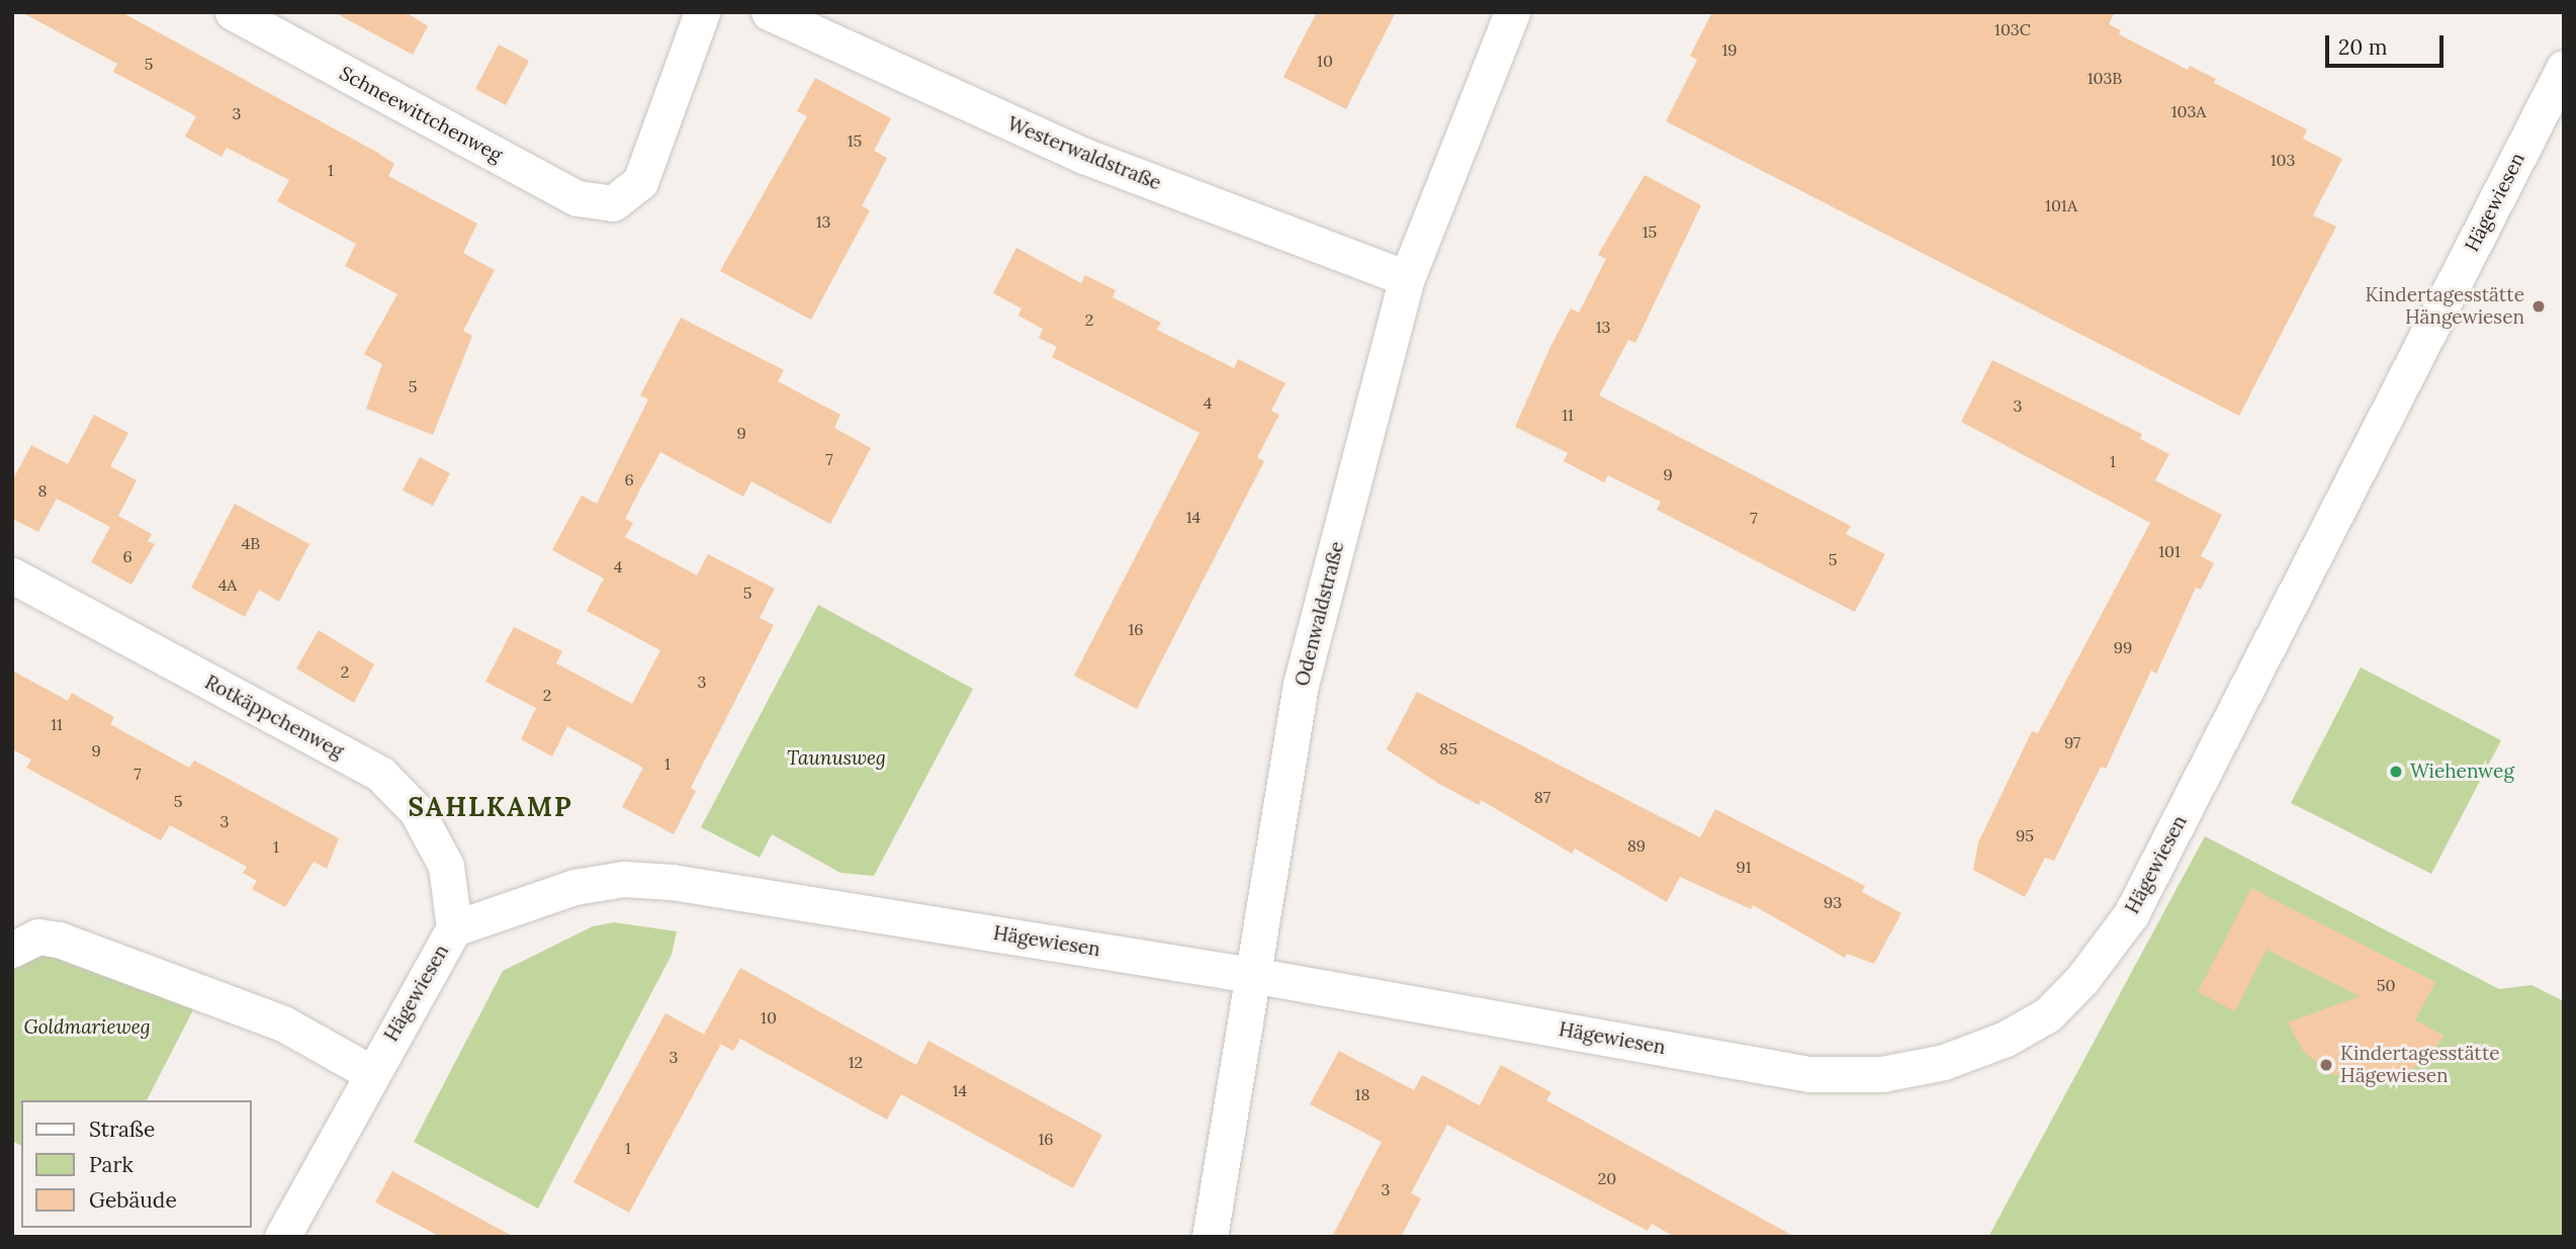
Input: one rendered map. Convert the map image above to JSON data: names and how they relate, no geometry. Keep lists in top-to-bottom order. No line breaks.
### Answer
{"streets":{"street":["Schneewittchenweg","Westerwaldstraße","Hägewiesen","Odenwaldstraße","Rotkäppchenweg"]},"crossings":[["Westerwaldstraße","Odenwaldstraße"],["Hägewiesen","Odenwaldstraße"],["Hägewiesen","Rotkäppchenweg"]],"districts":["SAHLKAMP"],"parks":["Taunusweg","Goldmarieweg"],"places":["Kindertagesstätte Hängewiesen","Wiehenweg","Kindertagesstätte Hägewiesen"],"house_numbers":["103C","19","10","5","103B","103A","3","15","103","1","101A","13","15","2","13","5","4","3","11","9","7","1","9","6","8","14","7","4B","101","6","5","4","4A","5","16","99","2","3","2","11","97","85","9","1","7","87","5","3","95","89","1","91","93","50","10","3","12","14","18","16","1","20","3"],"legend":["Straße","Park","Gebäude"],"scale_bar":"20 m"}
